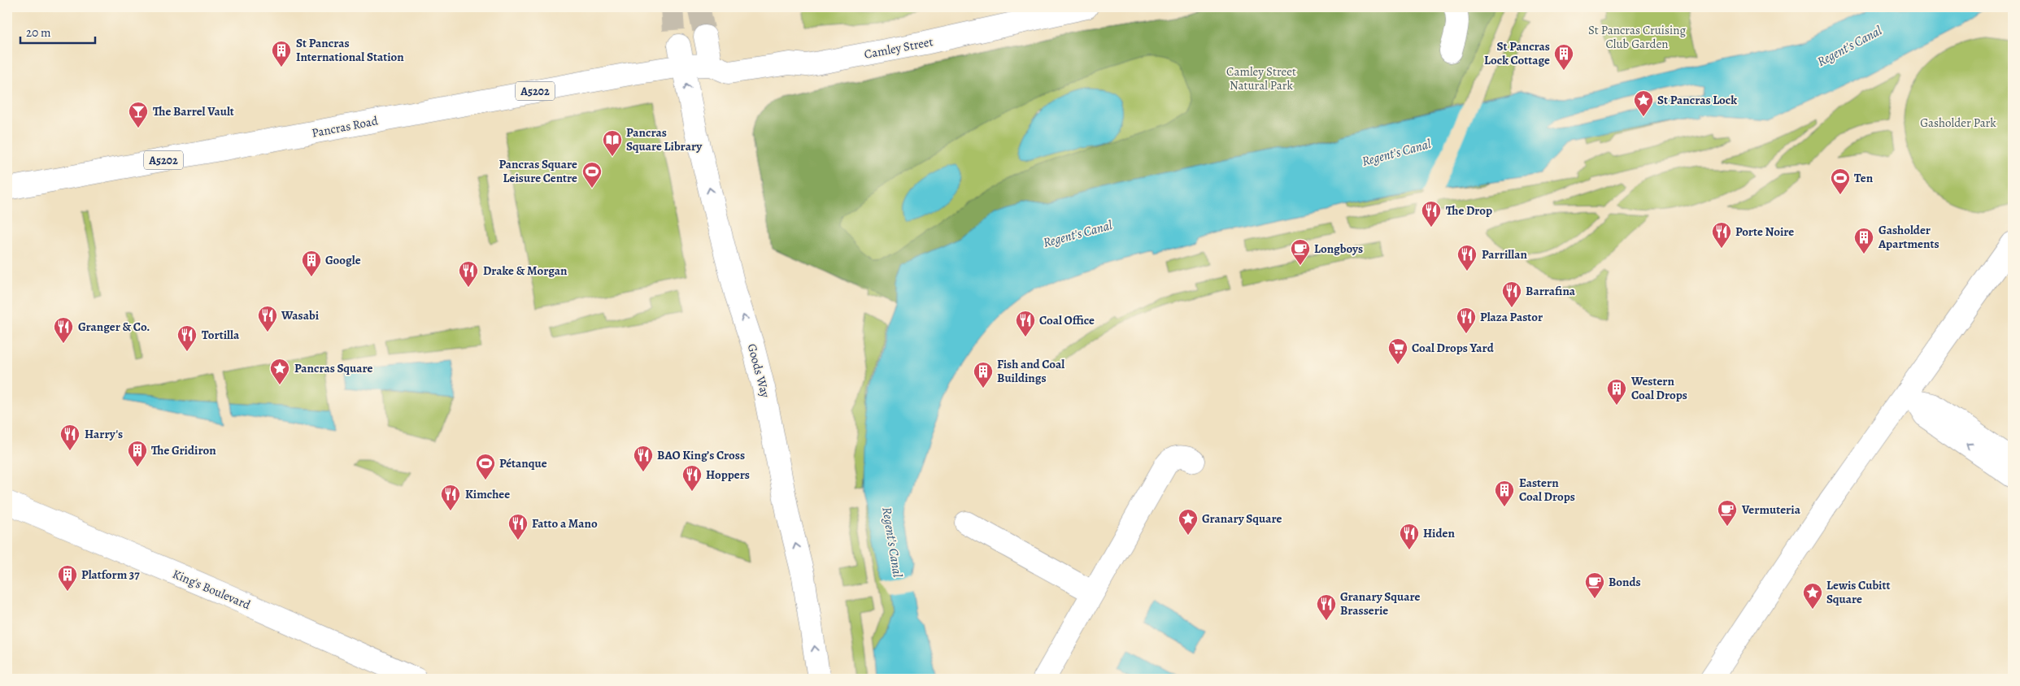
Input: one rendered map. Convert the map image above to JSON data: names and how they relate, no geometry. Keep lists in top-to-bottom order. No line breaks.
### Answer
{"streets":{"street":["Camley Street","A5202","Pancras Road","Goods Way","King's Boulevard"]},"crossings":[["Camley Street","Pancras Road"],["Pancras Road","Goods Way"]],"one_way":["Goods Way"],"water":["Regent's Canal"],"parks":["St Pancras Cruising Club Garden","Camley Street Natural Park","Gasholder Park"],"places":{"building":["St Pancras International Station","St Pancras Lock Cottage","Gasholder Apartments","Google","Fish and Coal Buildings","Western Coal Drops","The Gridiron","Eastern Coal Drops","Platform 37"],"place":["St Pancras Lock","Pancras Square","Granary Square","Lewis Cubitt Square"],"bar":["The Barrel Vault"],"library":["Pancras Square Library"],"sports":["Pancras Square Leisure Centre","Ten","Pétanque"],"restaurant":["The Drop","Porte Noire","Parrillan","Drake & Morgan","Barrafina","Wasabi","Plaza Pastor","Coal Office","Granger & Co.","Tortilla","Harry's","BAO King’s Cross","Hoppers","Kimchee","Fatto a Mano","Hiden","Granary Square Brasserie"],"cafe":["Longboys","Vermuteria","Bonds"],"supermarket":["Coal Drops Yard"]},"scale_bar":"20 m"}
